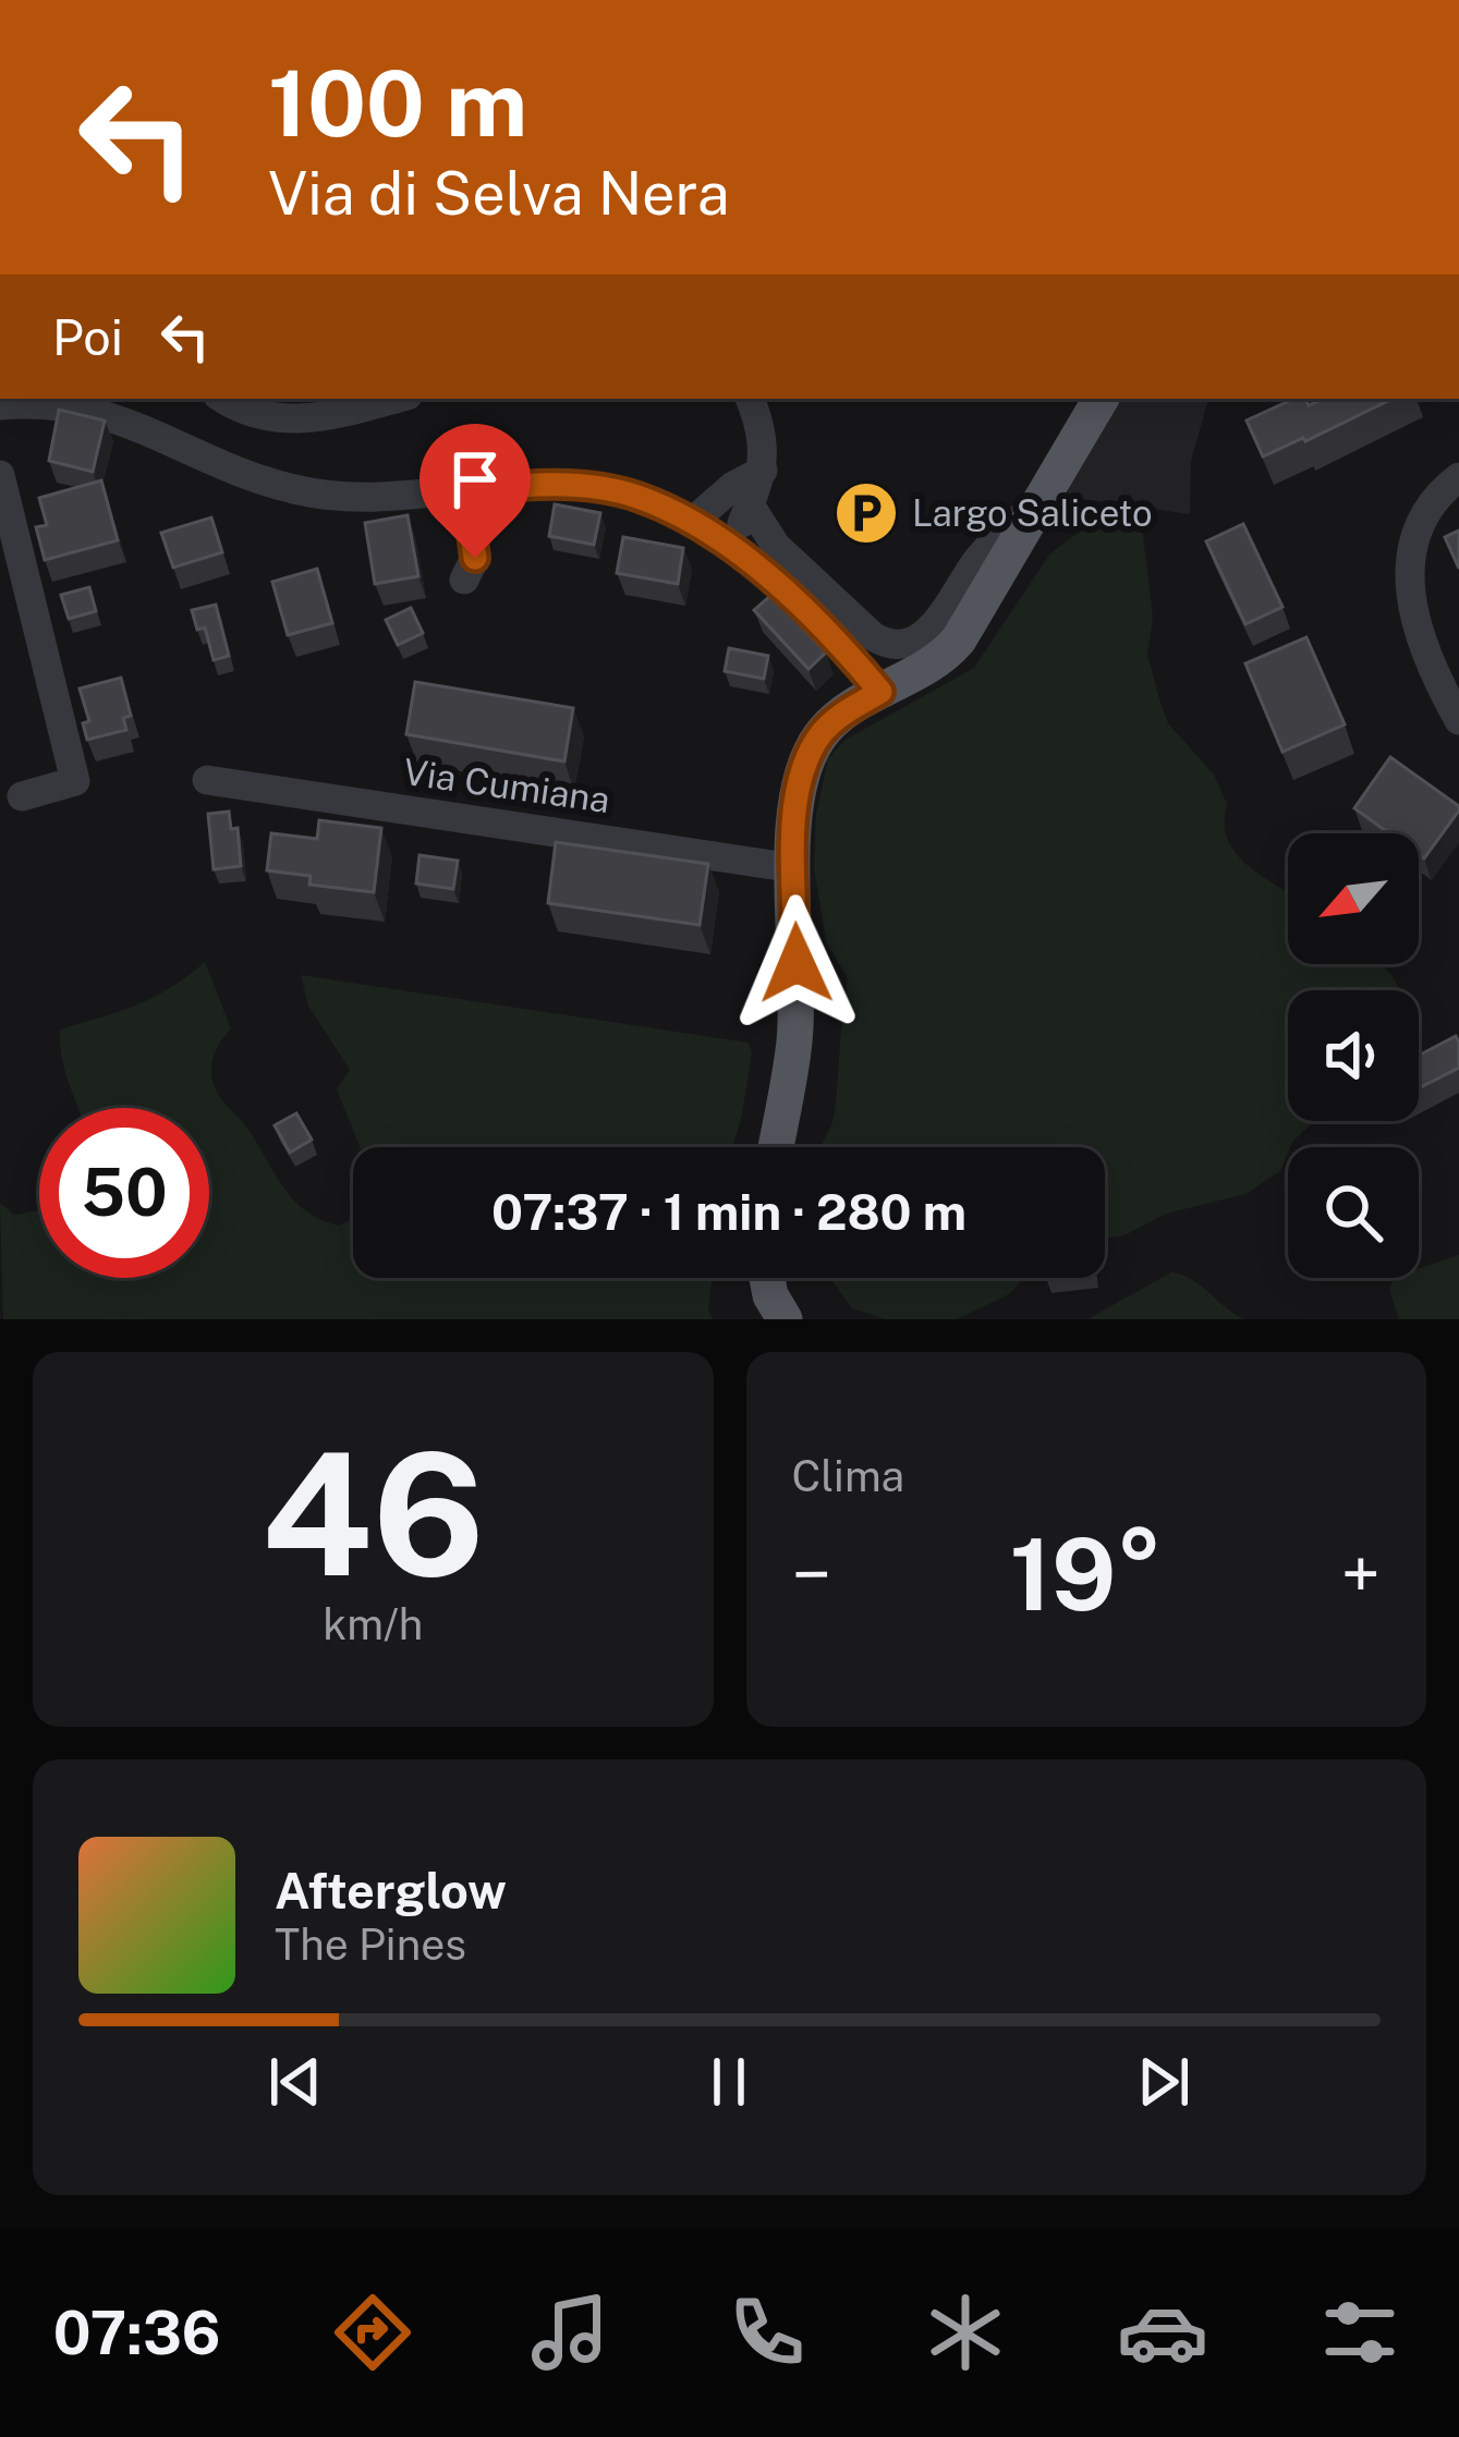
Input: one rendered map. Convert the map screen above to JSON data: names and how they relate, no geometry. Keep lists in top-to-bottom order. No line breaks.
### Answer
{"streets":{"street":["Via Cumiana"]},"places":{"parking":["Largo Saliceto"]},"north":"bottom left","page":{"turn":["100 m","Via di Selva Nera"],"then":"Poi","limit":"50","trip":"07:37 · 1 min · 280 m","tile":[["46","km/h"],"Clima"],"heat":["−","19°","+"],"song":["Afterglow","The Pines"],"tabs":"07:36"}}
